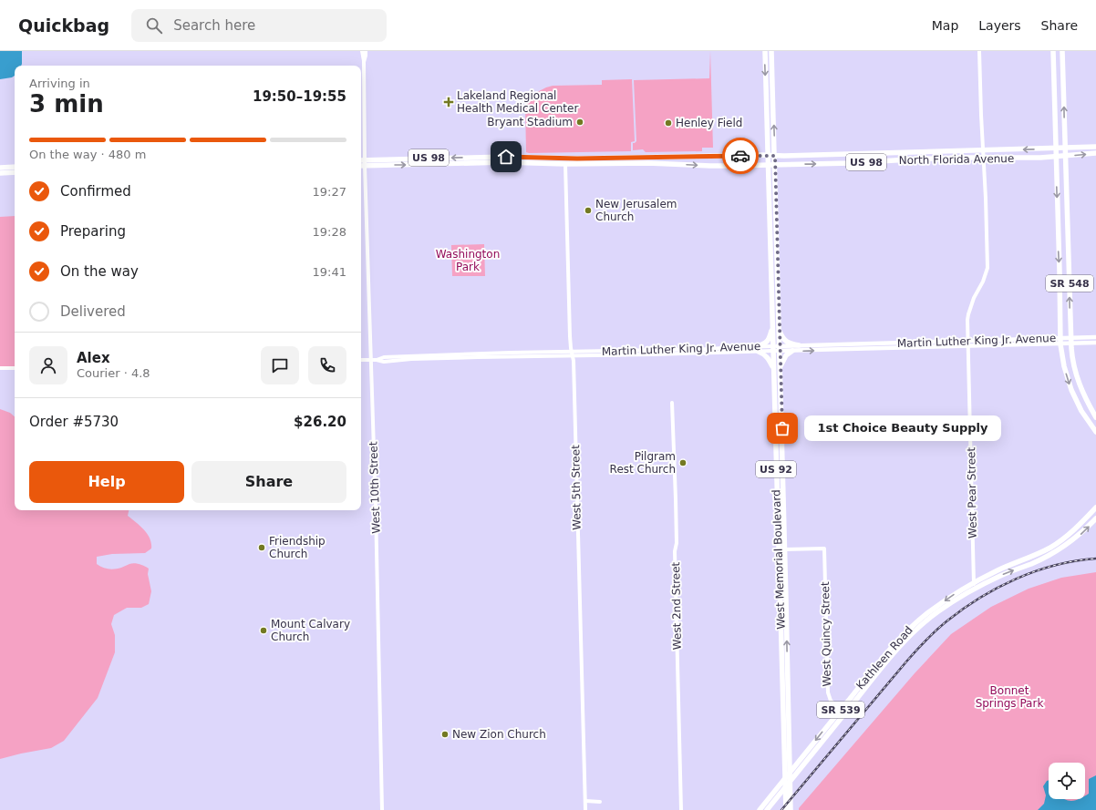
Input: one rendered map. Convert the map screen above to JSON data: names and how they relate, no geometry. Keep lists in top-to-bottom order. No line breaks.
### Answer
{"streets":{"main road":["US 98","North Florida Avenue","SR 548","Martin Luther King Jr. Avenue","US 92","West Memorial Boulevard","Kathleen Road","SR 539"],"street":["West 10th Street","West 5th Street","West Pear Street","West 2nd Street","West Quincy Street"]},"crossings":[["North Florida Avenue","SR 548"],["North Florida Avenue","US 92"],["North Florida Avenue","West 10th Street"],["North Florida Avenue","West 5th Street"],["North Florida Avenue","West Pear Street"],["North Florida Avenue","West Memorial Boulevard"],["SR 548","Martin Luther King Jr. Avenue"],["Martin Luther King Jr. Avenue","West 10th Street"],["Martin Luther King Jr. Avenue","West 5th Street"],["Martin Luther King Jr. Avenue","West Pear Street"],["Martin Luther King Jr. Avenue","West Memorial Boulevard"],["US 92","West Memorial Boulevard"],["West Pear Street","Kathleen Road"],["West Memorial Boulevard","West Quincy Street"],["West Quincy Street","Kathleen Road"]],"parks":["Washington Park","Bonnet Springs Park"],"places":{"health":["Lakeland Regional Health Medical Center"],"other":["Bryant Stadium","Henley Field","New Jerusalem Church","1st Choice Beauty Supply","Pilgram Rest Church","Friendship Church","Mount Calvary Church","New Zion Church"]},"page":{"header":"Quickbag","search":"Search here","nav":["Map","Layers","Share"],"heading":["3 min","Arriving in","19:50–19:55"],"panel":["Alex","Courier · 4.8","Order #5730","$26.20"],"bar":"On the way · 480 m","list":[["Confirmed","19:27"],["Preparing","19:28"],["On the way","19:41"],"Delivered"],"bubble":"1st Choice Beauty Supply","buttons":["Help","Share"]}}
